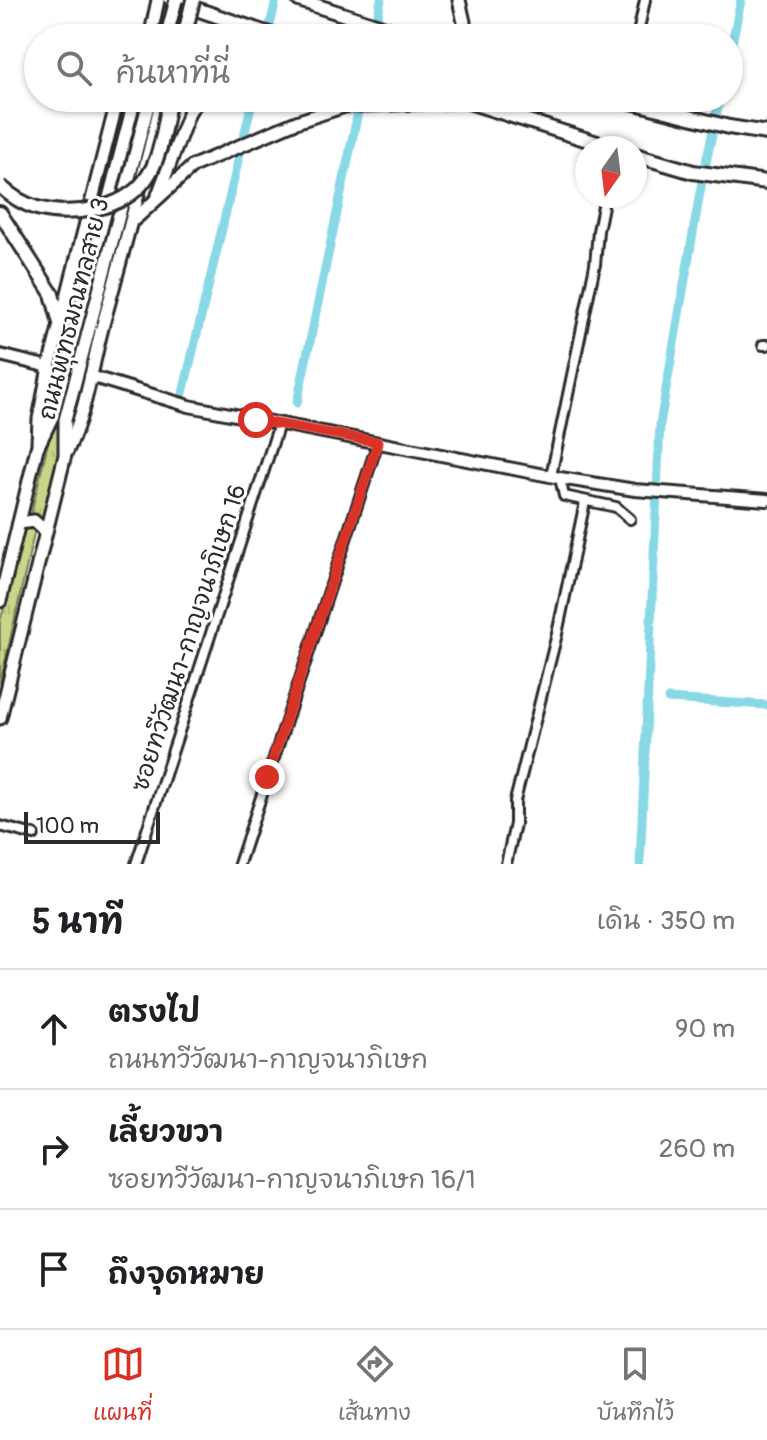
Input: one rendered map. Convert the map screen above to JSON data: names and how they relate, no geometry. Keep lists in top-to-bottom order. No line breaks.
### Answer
{"streets":{"main road":["ถนนพุทธมณฑลสาย 3"],"street":["ซอยทวีวัฒนา-กาญจนาภิเษก 16"]},"scale_bar":"100 m","north":"bottom","page":{"search":"ค้นหาที่นี่","scale":"100 m","heading":["5 นาที","เดิน · 350 m"],"list":[["ตรงไป","ถนนทวีวัฒนา-กาญจนาภิเษก","90 m"],["เลี้ยวขวา","ซอยทวีวัฒนา-กาญจนาภิเษก 16/1","260 m"],"ถึงจุดหมาย"],"nav":["แผนที่","เส้นทาง","บันทึกไว้"]}}
